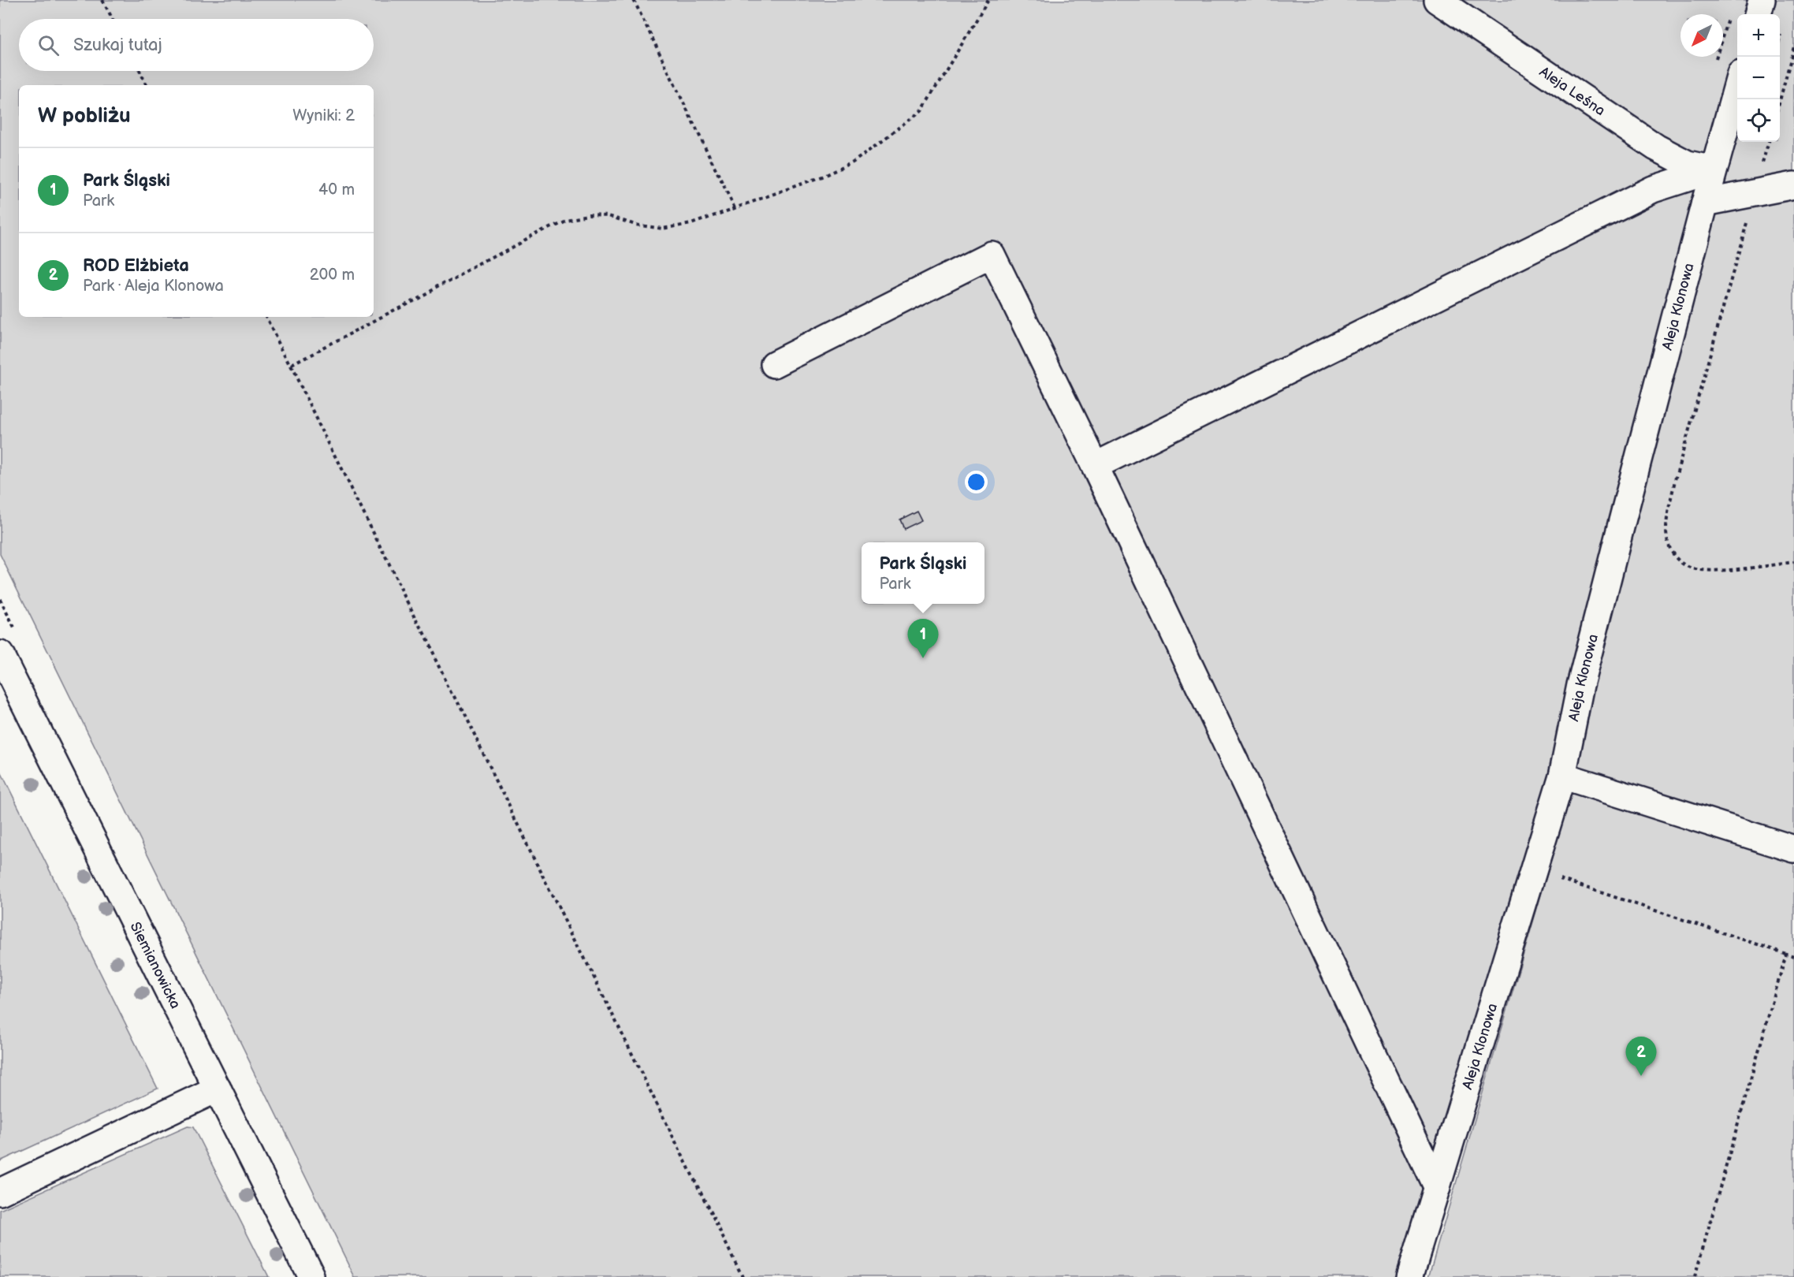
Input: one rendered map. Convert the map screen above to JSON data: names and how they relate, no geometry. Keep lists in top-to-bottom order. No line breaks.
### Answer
{"streets":{"street":["Aleja Leśna","Aleja Klonowa","Siemianowicka"]},"crossings":[["Aleja Leśna","Aleja Klonowa"]],"north":"bottom left","page":{"map_buttons":["+","−"],"search":"Szukaj tutaj","heading":["W pobliżu","Wyniki: 2"],"list":[{"mark":"1","name":"Park Śląski","note":"Park","value":"40 m"},{"mark":"2","name":"ROD Elżbieta","note":"Park · Aleja Klonowa","value":"200 m"}],"popup":["Park Śląski","Park"],"pins":["1","2"]}}
